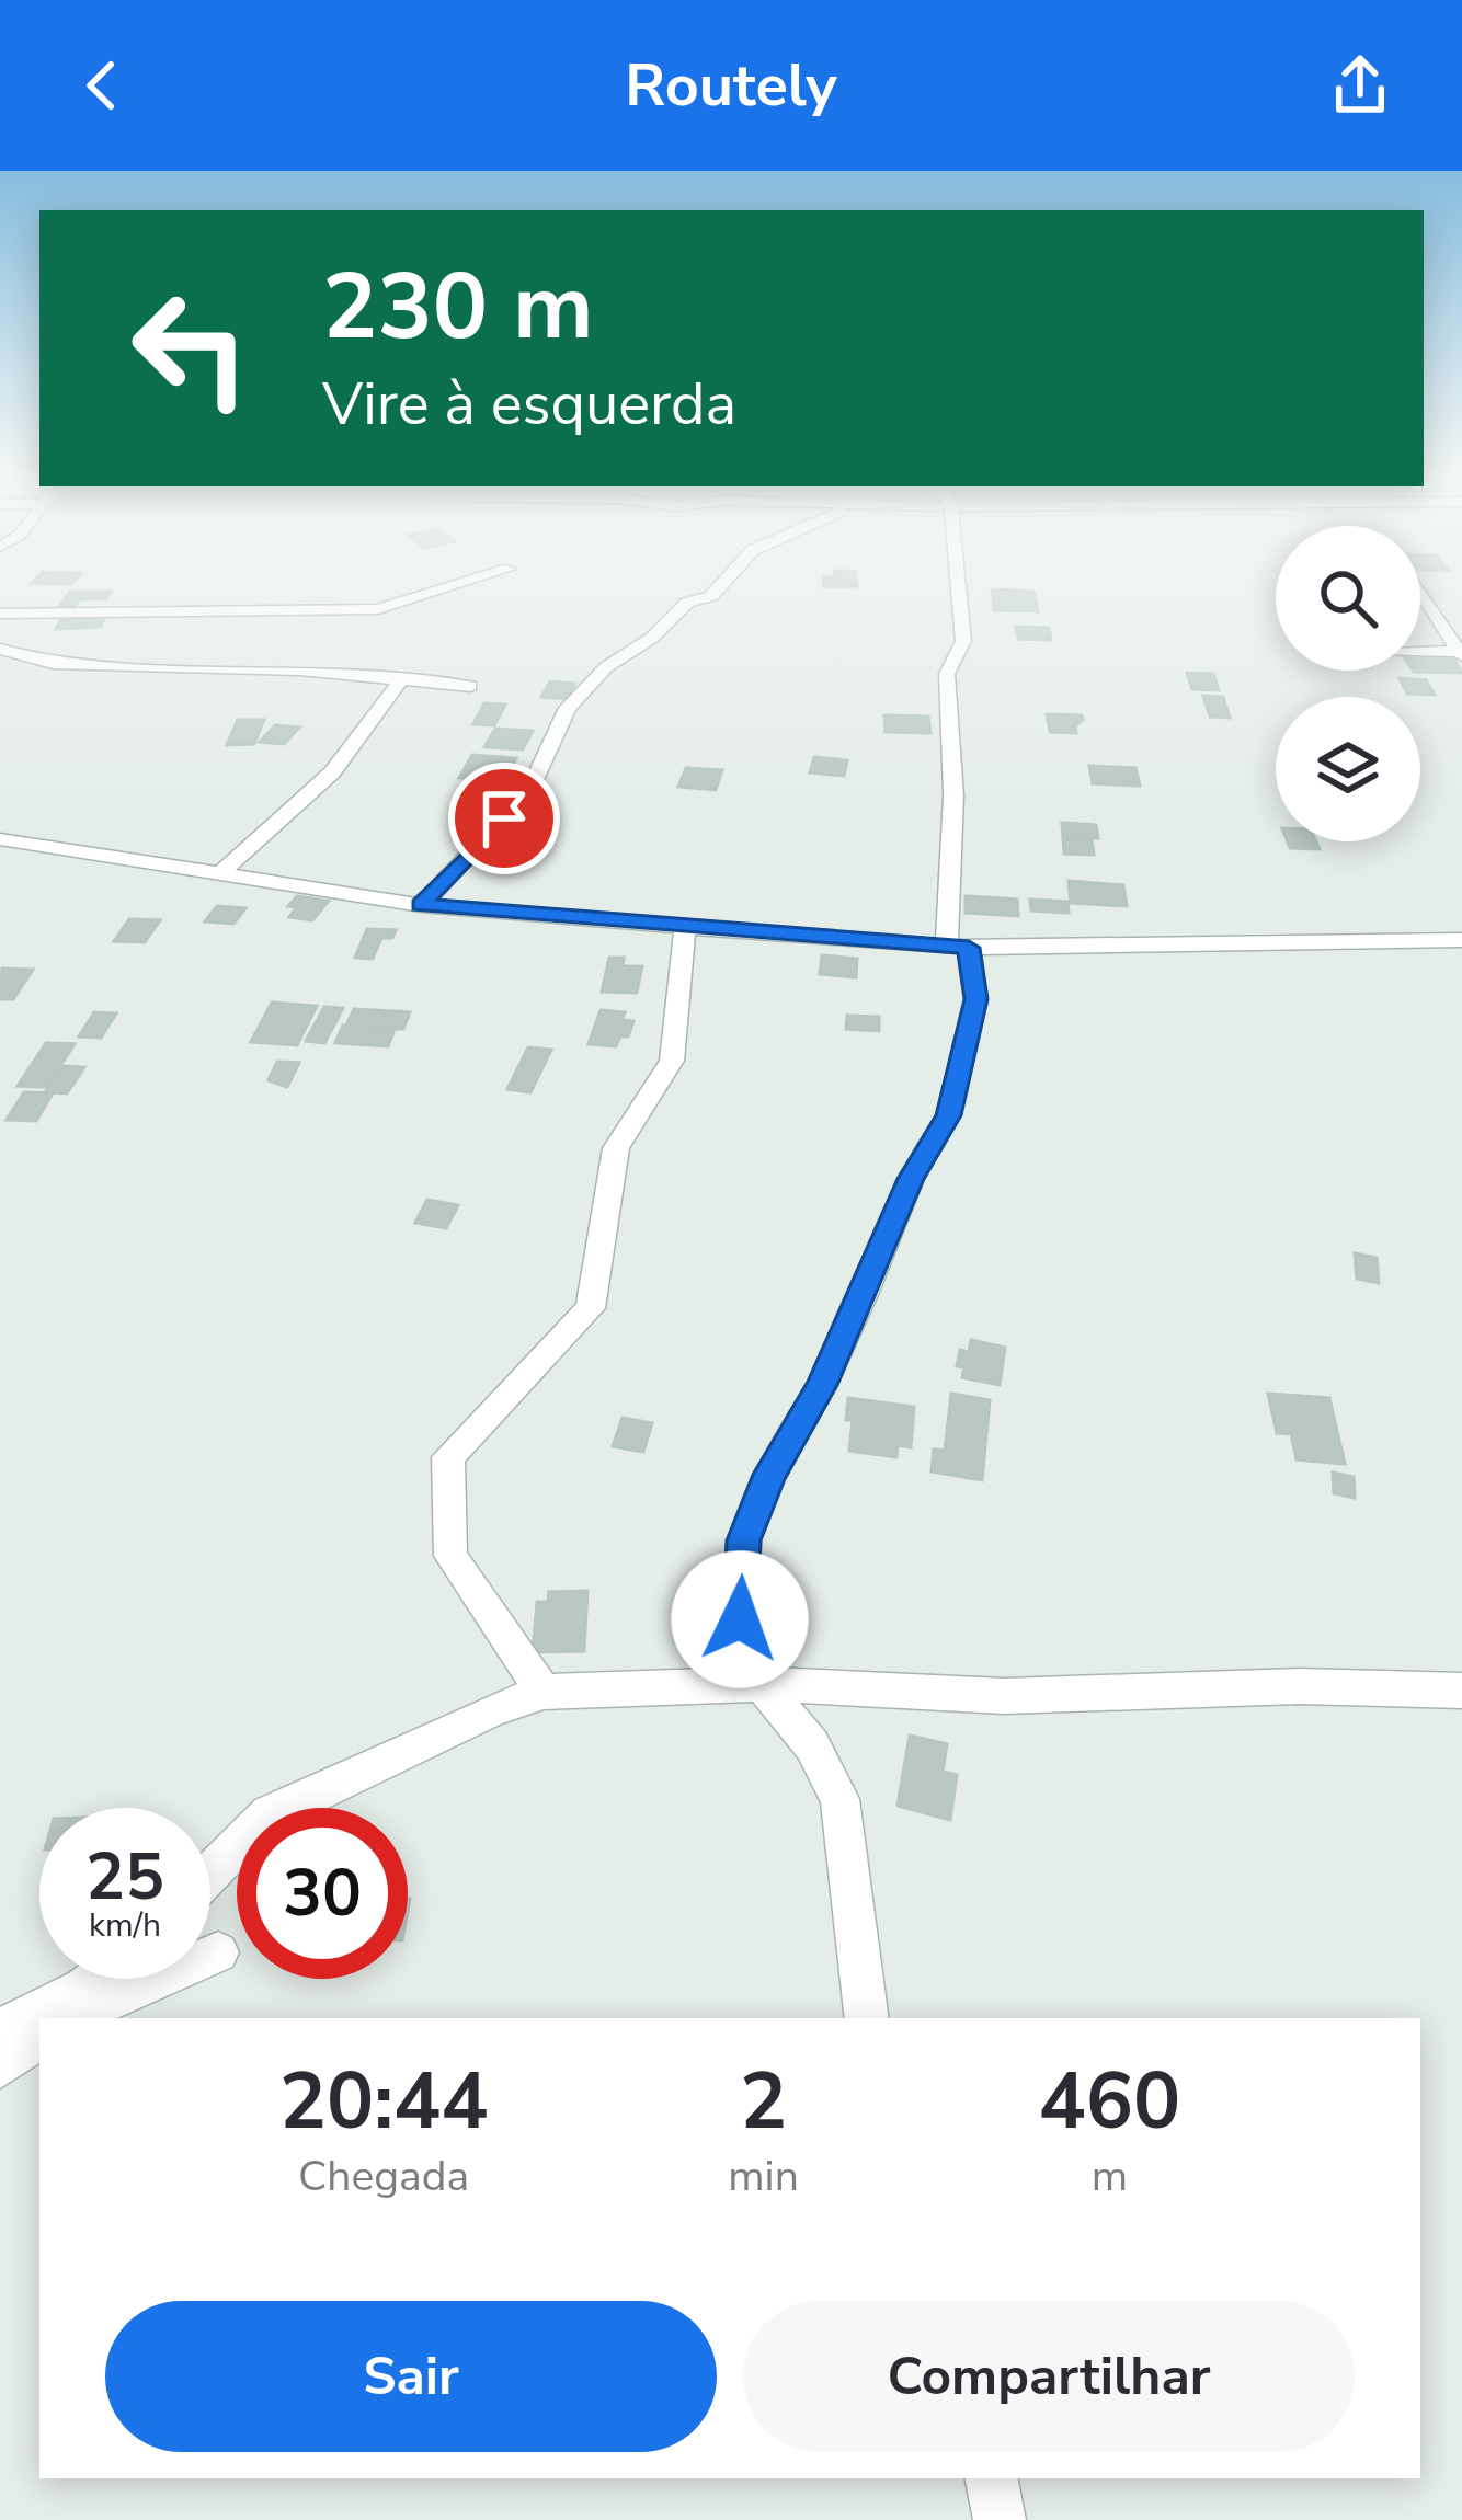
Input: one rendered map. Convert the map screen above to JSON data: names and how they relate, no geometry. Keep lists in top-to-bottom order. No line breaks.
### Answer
{"page":{"header":"Routely","turn":["230 m","Vire à esquerda"],"speed":"25 km/h","limit":"30","eta":["20:44","Chegada","2","min","460","m"],"buttons":["Sair","Compartilhar"]}}
